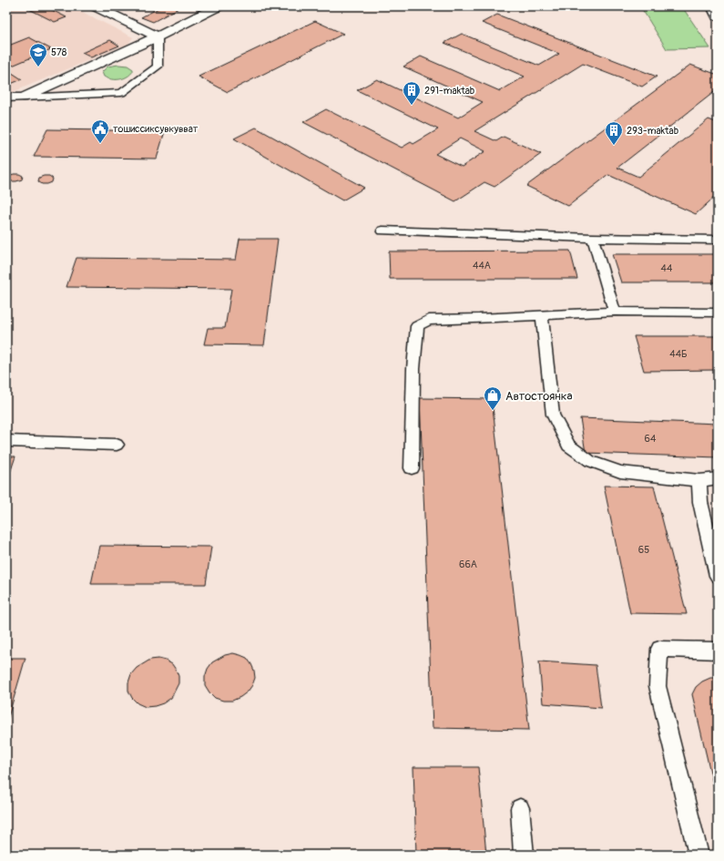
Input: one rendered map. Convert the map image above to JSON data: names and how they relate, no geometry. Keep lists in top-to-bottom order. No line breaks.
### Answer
{"places":{"school or university":["578"],"building":["291-maktab","293-maktab"],"public building":["тошиссиксувкувват"],"shop":["Автостоянка"]},"house_numbers":["44А","44","44Б","64","65","66А"]}
